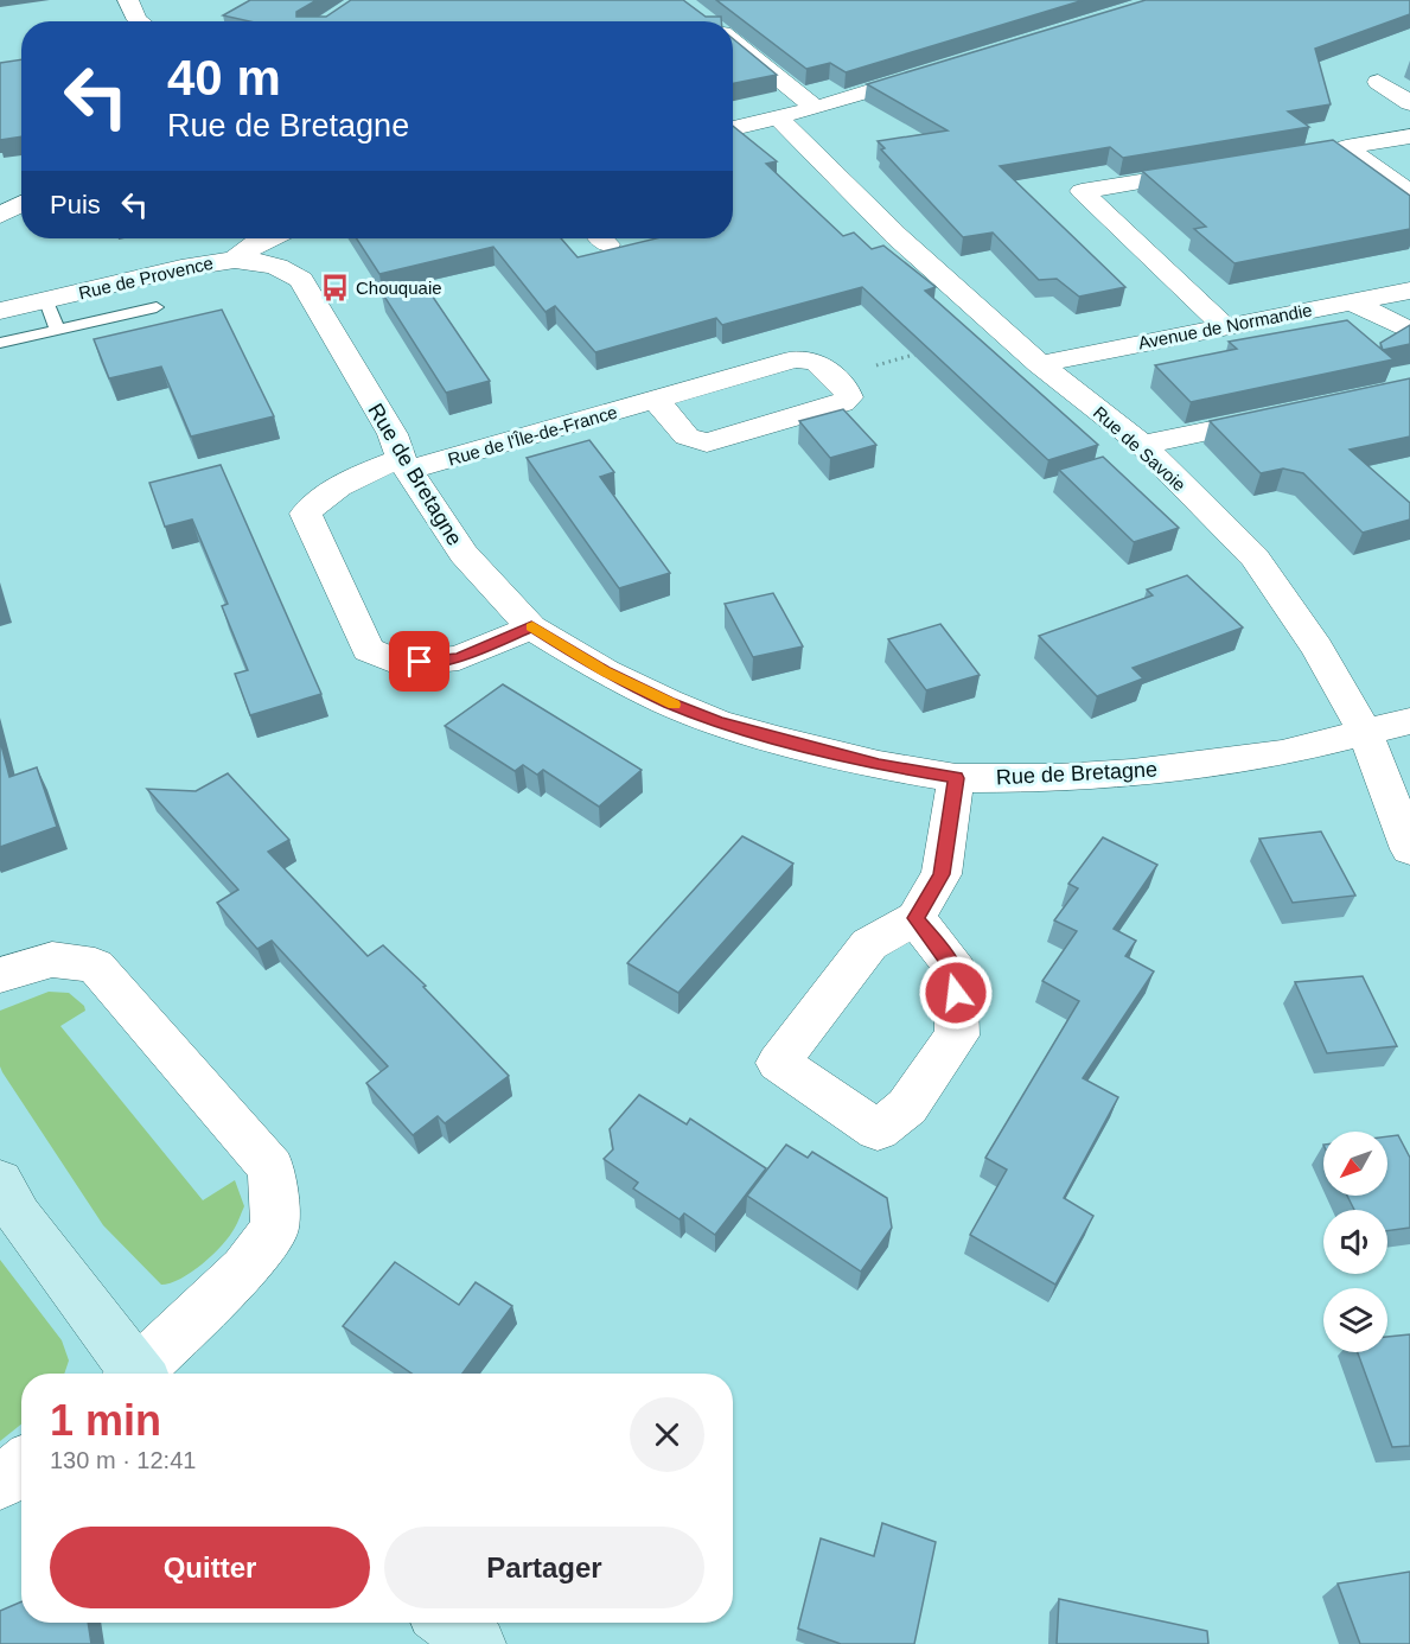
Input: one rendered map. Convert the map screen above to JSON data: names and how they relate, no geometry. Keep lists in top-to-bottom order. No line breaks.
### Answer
{"streets":{"street":["Rue de Provence","Avenue de Normandie","Rue de l'Île-de-France","Rue de Savoie","Rue de Bretagne"]},"crossings":[["Rue de Provence","Rue de Bretagne"],["Avenue de Normandie","Rue de Savoie"],["Rue de l'Île-de-France","Rue de Bretagne"],["Rue de Savoie","Rue de Bretagne"]],"places":{"bus stop":["Chouquaie"]},"north":"bottom left","page":{"turn":["40 m","Rue de Bretagne"],"then":"Puis","heading":["1 min","130 m · 12:41"],"buttons":["Quitter","Partager"]}}
